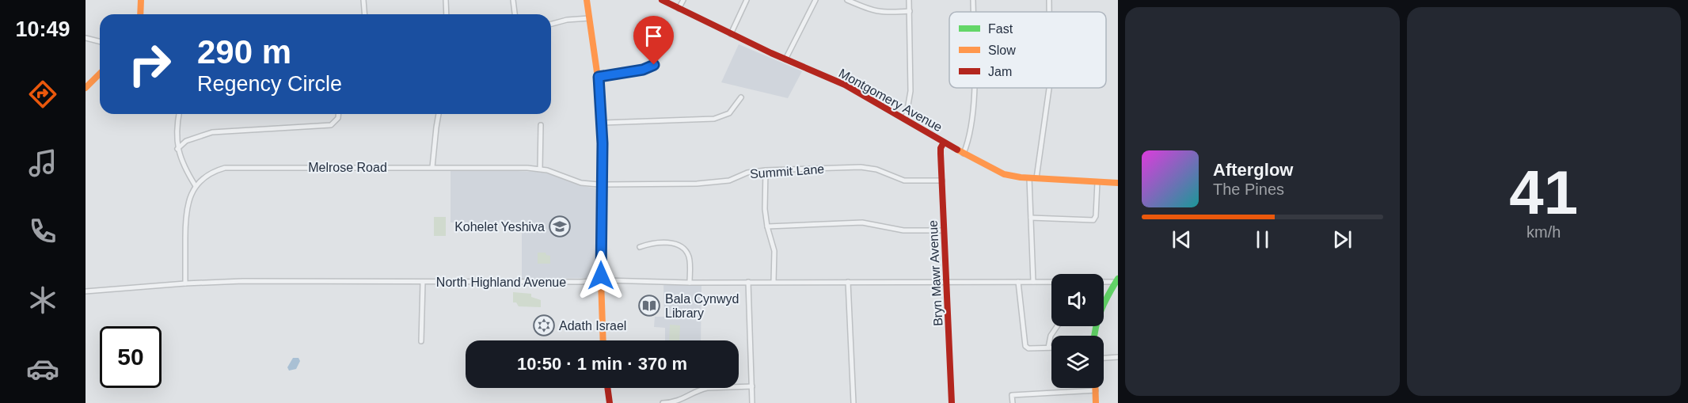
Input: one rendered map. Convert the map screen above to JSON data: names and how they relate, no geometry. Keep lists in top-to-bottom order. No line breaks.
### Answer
{"streets":{"main road":["Montgomery Avenue","Bryn Mawr Avenue"],"street":["Melrose Road","Summit Lane","North Highland Avenue"]},"crossings":[["Montgomery Avenue","Bryn Mawr Avenue"],["Melrose Road","Summit Lane"],["Summit Lane","Bryn Mawr Avenue"],["Bryn Mawr Avenue","North Highland Avenue"]],"places":{"school or university":["Kohelet Yeshiva"],"library":["Bala Cynwyd Library"],"synagogue":["Adath Israel"]},"legend":["Fast","Slow","Jam"],"page":{"tabs":"10:49","tile":["41","km/h"],"turn":["290 m","Regency Circle"],"song":["Afterglow","The Pines"],"limit":"50","trip":"10:50 · 1 min · 370 m"}}
